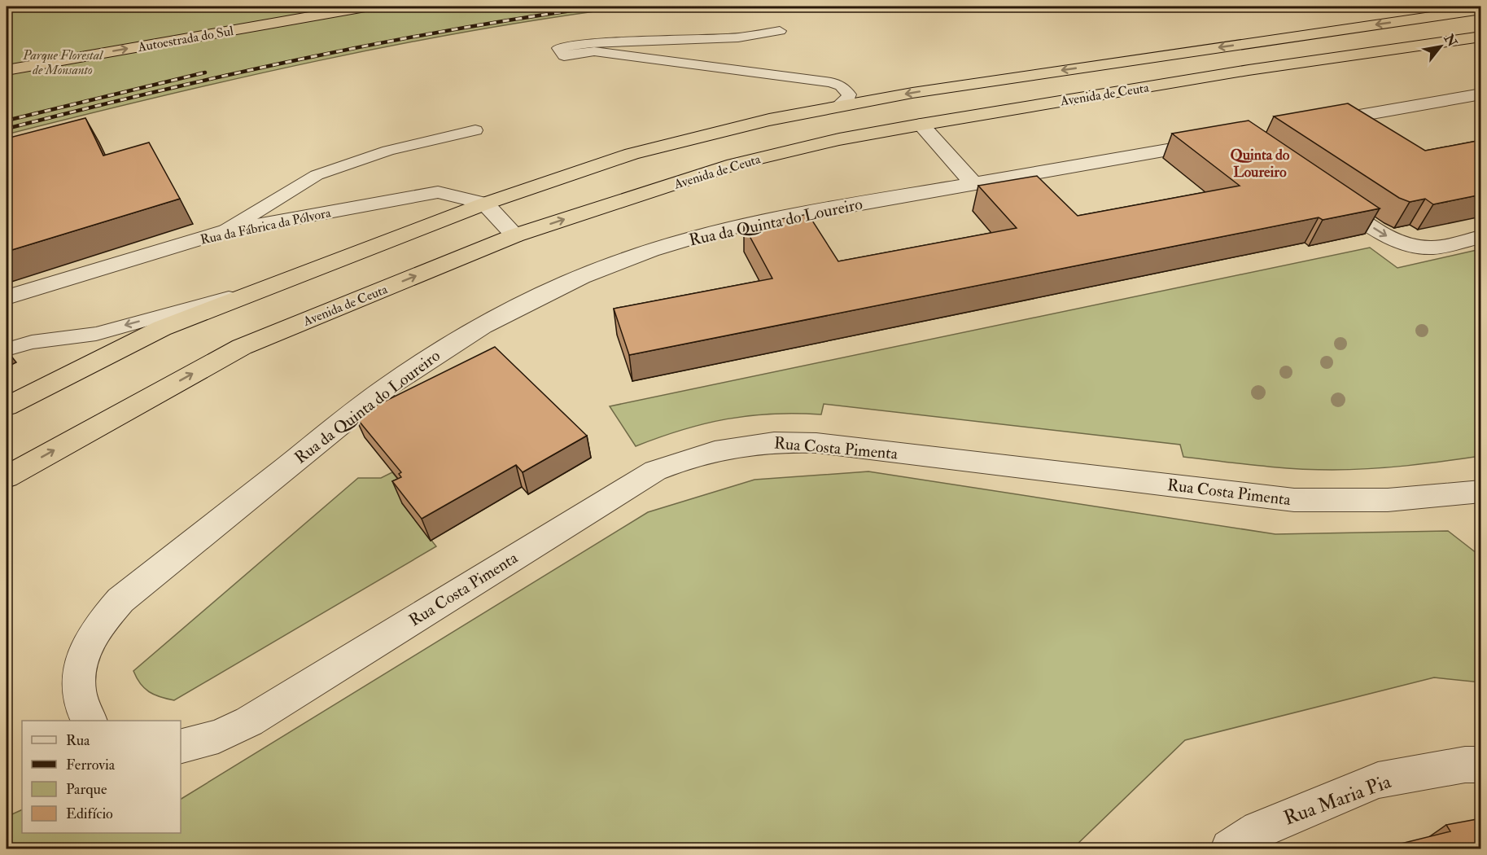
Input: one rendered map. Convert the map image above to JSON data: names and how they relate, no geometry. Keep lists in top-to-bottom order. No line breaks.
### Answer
{"streets":{"highway":["Autoestrada do Sul","Avenida de Ceuta"],"street":["Rua da Quinta do Loureiro","Rua da Fábrica da Pólvora","Rua Costa Pimenta","Rua Maria Pia"]},"crossings":[["Avenida de Ceuta","Rua da Fábrica da Pólvora"]],"one_way":["Autoestrada do Sul"],"districts":["Quinta do Loureiro"],"parks":["Parque Florestal de Monsanto"],"legend":["Rua","Ferrovia","Parque","Edifício"],"north":"top right"}
